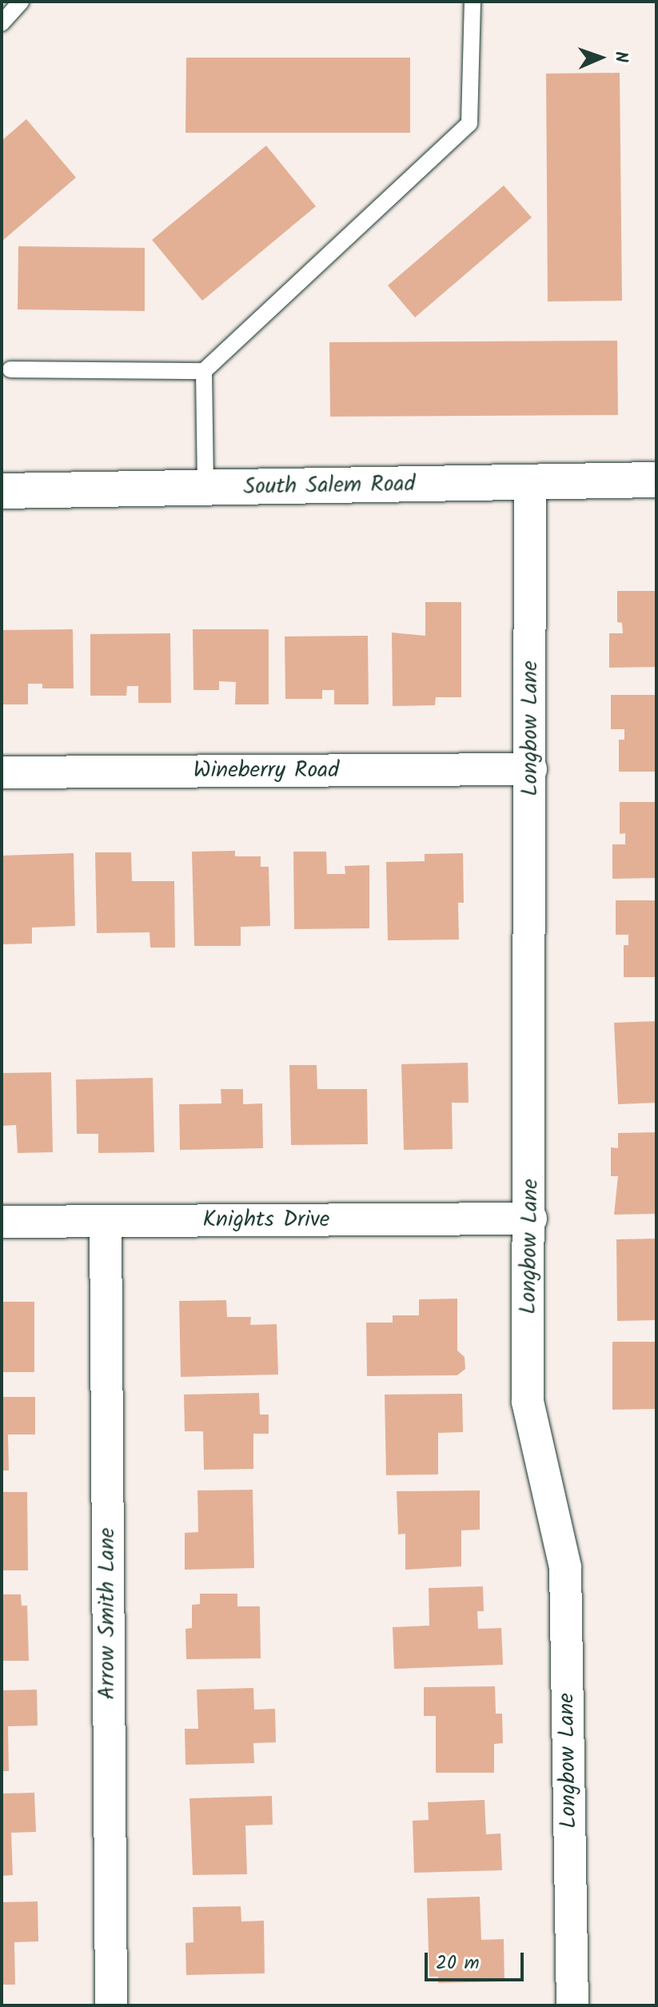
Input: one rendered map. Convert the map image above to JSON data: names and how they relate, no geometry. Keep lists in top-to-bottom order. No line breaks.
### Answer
{"streets":{"street":["South Salem Road","Longbow Lane","Wineberry Road","Knights Drive","Arrow Smith Lane"]},"crossings":[["South Salem Road","Longbow Lane"],["Longbow Lane","Wineberry Road"],["Longbow Lane","Knights Drive"],["Knights Drive","Arrow Smith Lane"]],"scale_bar":"20 m","north":"right"}
